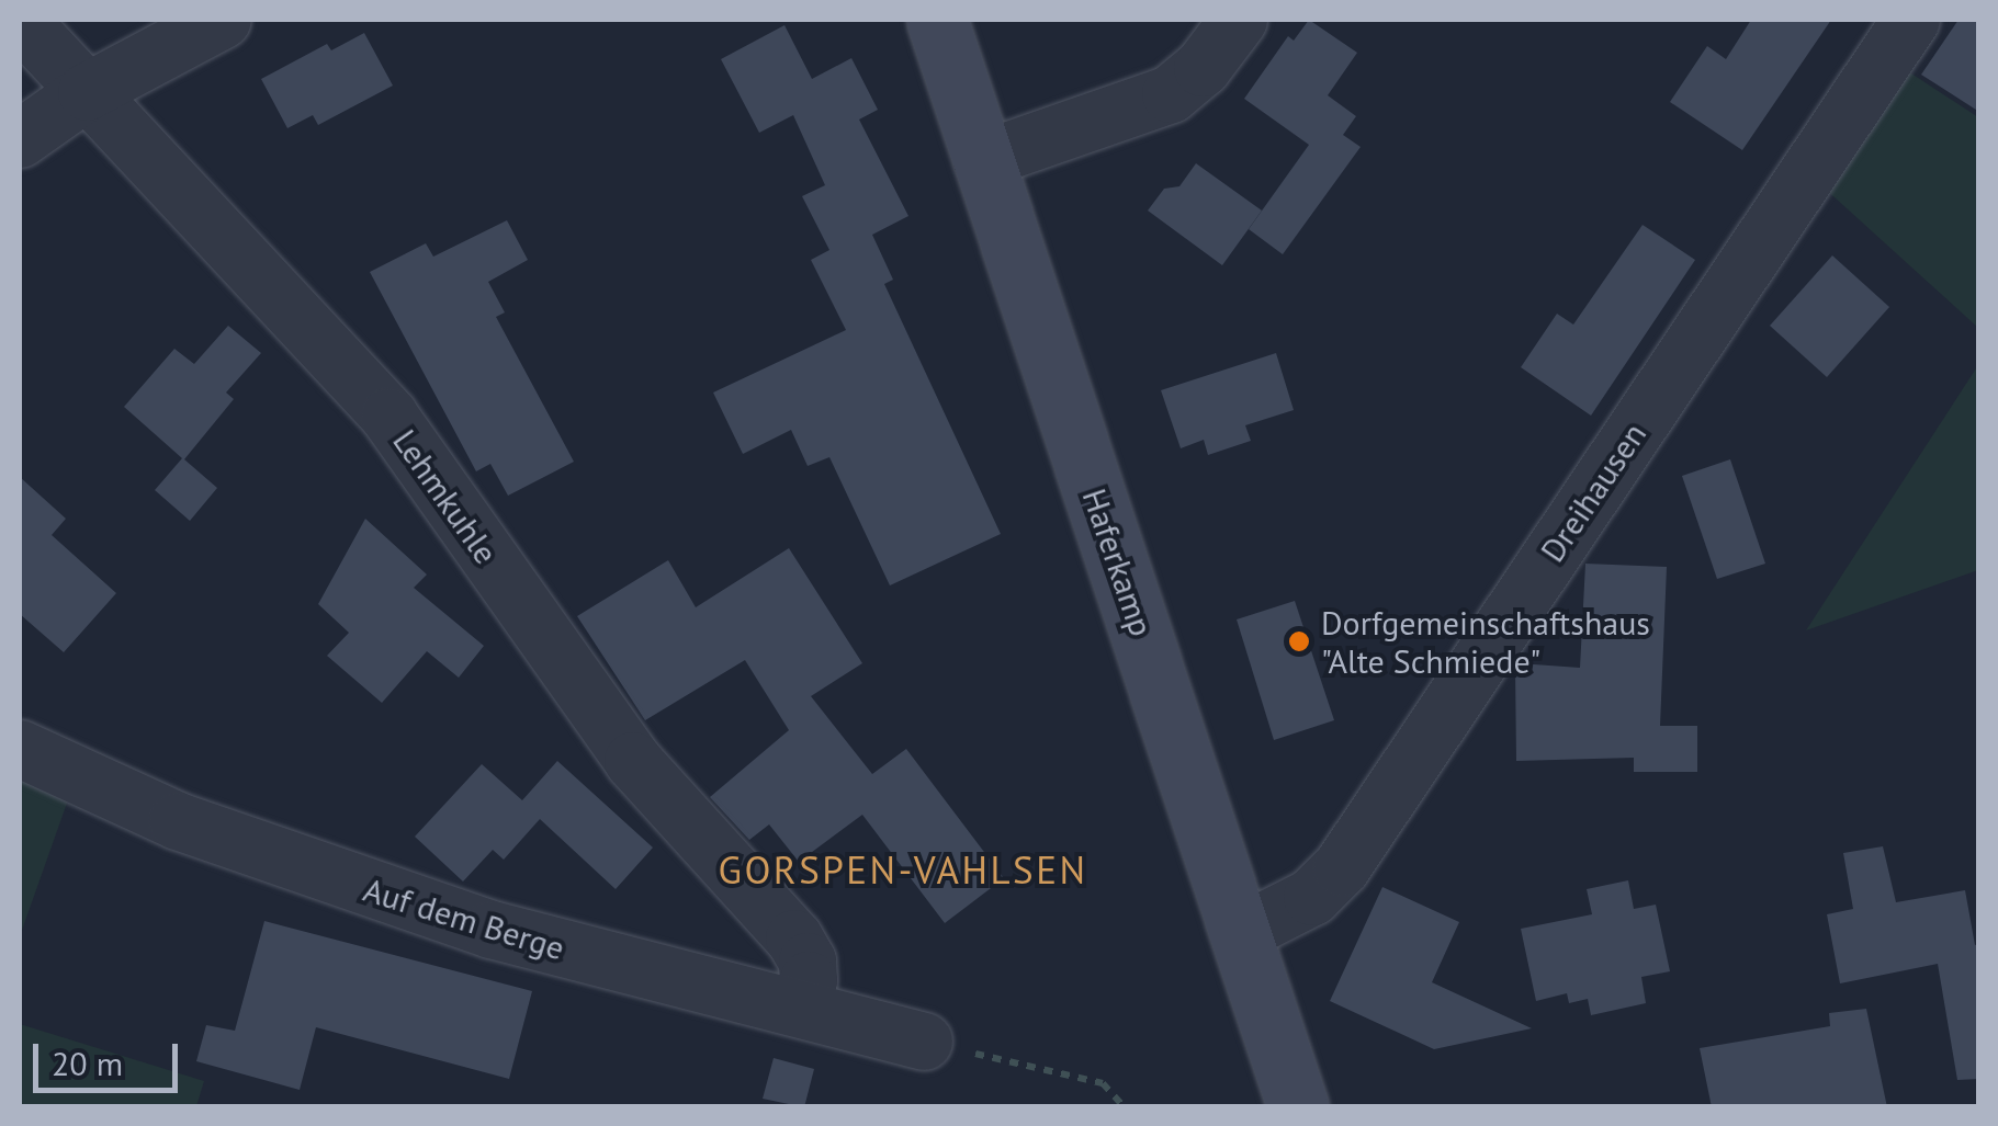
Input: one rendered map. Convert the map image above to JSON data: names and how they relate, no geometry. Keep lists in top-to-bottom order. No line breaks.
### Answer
{"streets":{"street":["Dreihausen","Lehmkuhle","Haferkamp","Auf dem Berge"]},"crossings":[["Dreihausen","Haferkamp"],["Lehmkuhle","Auf dem Berge"]],"districts":["GORSPEN-VAHLSEN"],"places":["Dorfgemeinschaftshaus \"Alte Schmiede\""],"scale_bar":"20 m"}
